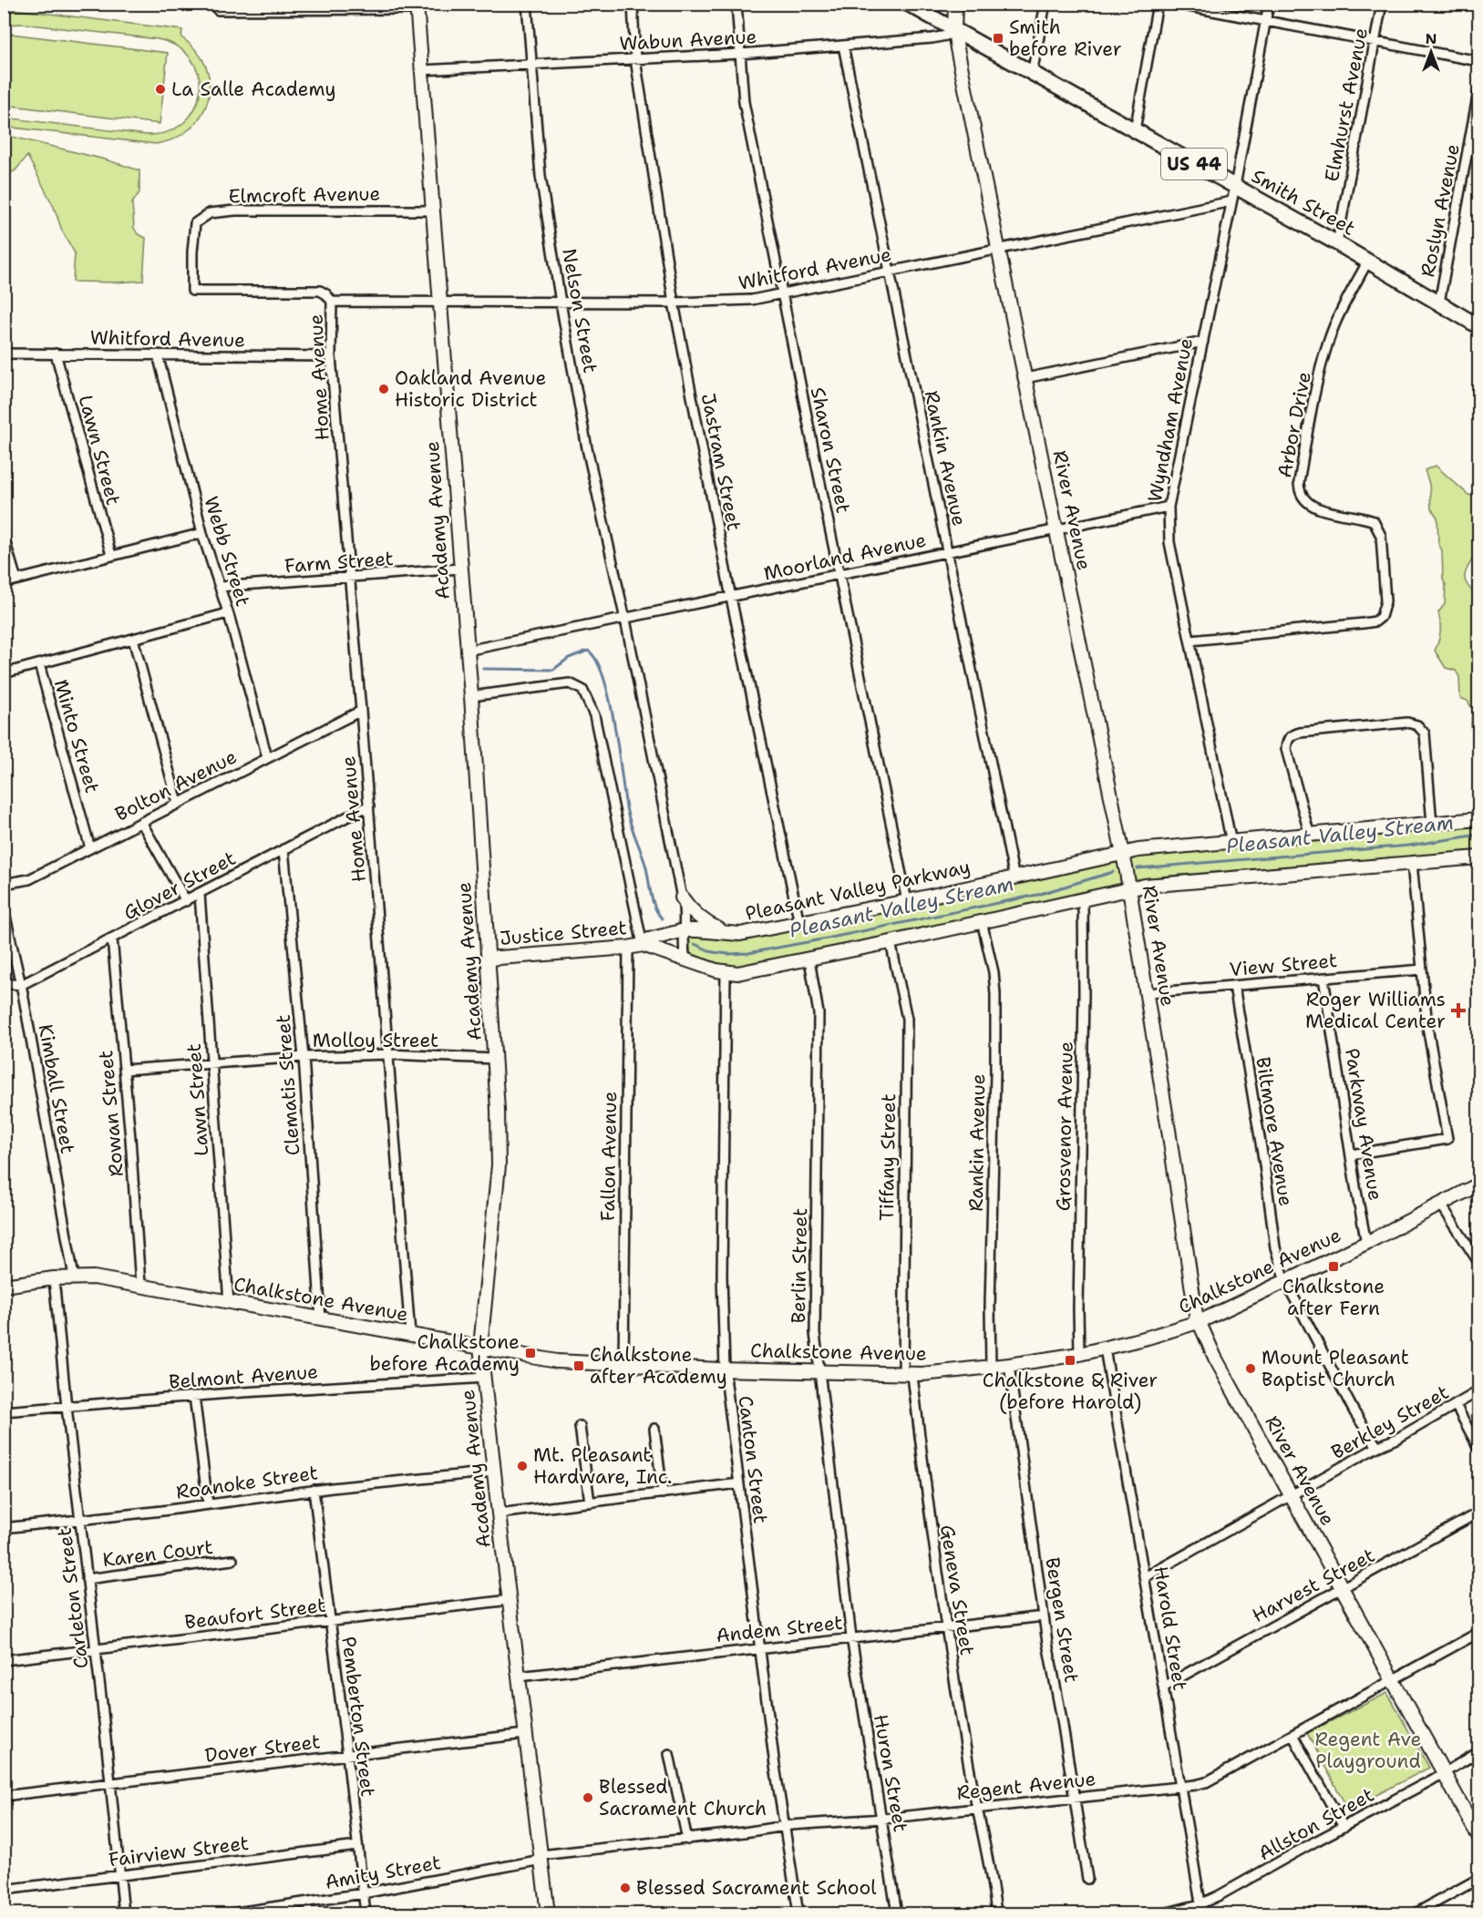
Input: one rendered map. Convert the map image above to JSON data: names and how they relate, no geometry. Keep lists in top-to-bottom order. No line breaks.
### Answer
{"streets":{"main road":["US 44","Smith Street"],"street":["Wabun Avenue","Elmhurst Avenue","Elmcroft Avenue","Roslyn Avenue","Whitford Avenue","Nelson Street","Home Avenue","Wyndham Avenue","Arbor Drive","Lawn Street","Sharon Street","Rankin Avenue","Jastram Street","River Avenue","Academy Avenue","Webb Street","Moorland Avenue","Farm Street","Minto Street","Bolton Avenue","Glover Street","Pleasant Valley Parkway","Justice Street","View Street","Molloy Street","Clematis Street","Kimball Street","Rowan Street","Parkway Avenue","Grosvenor Avenue","Biltmore Avenue","Fallon Avenue","Tiffany Street","Berlin Street","Chalkstone Avenue","Belmont Avenue","Berkley Street","Canton Street","Roanoke Street","Karen Court","Harvest Street","Geneva Street","Carleton Street","Beaufort Street","Bergen Street","Harold Street","Andem Street","Pemberton Street","Dover Street","Huron Street","Regent Avenue","Allston Street","Fairview Street","Amity Street"]},"crossings":[["Wabun Avenue","Smith Street"],["Wabun Avenue","Nelson Street"],["Wabun Avenue","Sharon Street"],["Wabun Avenue","Rankin Avenue"],["Wabun Avenue","Jastram Street"],["Wabun Avenue","River Avenue"],["Wabun Avenue","Academy Avenue"],["Elmhurst Avenue","Smith Street"],["Elmcroft Avenue","Whitford Avenue"],["Elmcroft Avenue","Home Avenue"],["Elmcroft Avenue","Academy Avenue"],["Smith Street","Roslyn Avenue"],["Smith Street","Wyndham Avenue"],["Smith Street","Arbor Drive"],["Smith Street","River Avenue"],["Whitford Avenue","Nelson Street"],["Whitford Avenue","Home Avenue"],["Whitford Avenue","Wyndham Avenue"],["Whitford Avenue","Lawn Street"],["Whitford Avenue","Sharon Street"],["Whitford Avenue","Rankin Avenue"],["Whitford Avenue","Jastram Street"],["Whitford Avenue","River Avenue"],["Whitford Avenue","Academy Avenue"],["Whitford Avenue","Webb Street"],["Nelson Street","Moorland Avenue"],["Nelson Street","Pleasant Valley Parkway"],["Home Avenue","Farm Street"],["Home Avenue","Bolton Avenue"],["Home Avenue","Glover Street"],["Home Avenue","Molloy Street"],["Home Avenue","Chalkstone Avenue"],["Wyndham Avenue","Arbor Drive"],["Wyndham Avenue","Moorland Avenue"],["Wyndham Avenue","Pleasant Valley Parkway"],["Lawn Street","Glover Street"],["Lawn Street","Molloy Street"],["Lawn Street","Chalkstone Avenue"],["Sharon Street","Moorland Avenue"],["Sharon Street","Pleasant Valley Parkway"],["Rankin Avenue","Moorland Avenue"],["Rankin Avenue","Pleasant Valley Parkway"],["Rankin Avenue","Chalkstone Avenue"],["Jastram Street","Moorland Avenue"],["Jastram Street","Pleasant Valley Parkway"],["River Avenue","Moorland Avenue"],["River Avenue","Pleasant Valley Parkway"],["River Avenue","View Street"],["River Avenue","Chalkstone Avenue"],["River Avenue","Berkley Street"],["River Avenue","Harvest Street"],["River Avenue","Regent Avenue"],["River Avenue","Allston Street"],["Academy Avenue","Farm Street"],["Academy Avenue","Justice Street"],["Academy Avenue","Molloy Street"],["Academy Avenue","Chalkstone Avenue"],["Academy Avenue","Belmont Avenue"],["Academy Avenue","Roanoke Street"],["Academy Avenue","Beaufort Street"],["Academy Avenue","Andem Street"],["Academy Avenue","Dover Street"],["Academy Avenue","Regent Avenue"],["Academy Avenue","Amity Street"],["Webb Street","Farm Street"],["Webb Street","Bolton Avenue"],["Moorland Avenue","Pleasant Valley Parkway"],["Minto Street","Bolton Avenue"],["Glover Street","Clematis Street"],["Glover Street","Kimball Street"],["Glover Street","Rowan Street"],["Pleasant Valley Parkway","Justice Street"],["Justice Street","Fallon Avenue"],["View Street","Parkway Avenue"],["View Street","Biltmore Avenue"],["Molloy Street","Clematis Street"],["Molloy Street","Rowan Street"],["Clematis Street","Chalkstone Avenue"],["Kimball Street","Chalkstone Avenue"],["Rowan Street","Chalkstone Avenue"],["Parkway Avenue","Chalkstone Avenue"],["Grosvenor Avenue","Chalkstone Avenue"],["Biltmore Avenue","Chalkstone Avenue"],["Biltmore Avenue","Berkley Street"],["Fallon Avenue","Chalkstone Avenue"],["Tiffany Street","Chalkstone Avenue"],["Tiffany Street","Geneva Street"],["Berlin Street","Chalkstone Avenue"],["Berlin Street","Andem Street"],["Berlin Street","Huron Street"],["Chalkstone Avenue","Canton Street"],["Chalkstone Avenue","Geneva Street"],["Chalkstone Avenue","Carleton Street"],["Chalkstone Avenue","Bergen Street"],["Chalkstone Avenue","Harold Street"],["Belmont Avenue","Carleton Street"],["Berkley Street","Harold Street"],["Canton Street","Andem Street"],["Canton Street","Regent Avenue"],["Roanoke Street","Carleton Street"],["Roanoke Street","Pemberton Street"],["Karen Court","Carleton Street"],["Harvest Street","Harold Street"],["Geneva Street","Andem Street"],["Geneva Street","Regent Avenue"],["Carleton Street","Beaufort Street"],["Carleton Street","Dover Street"],["Carleton Street","Fairview Street"],["Beaufort Street","Pemberton Street"],["Bergen Street","Andem Street"],["Bergen Street","Regent Avenue"],["Harold Street","Regent Avenue"],["Harold Street","Allston Street"],["Andem Street","Huron Street"],["Pemberton Street","Dover Street"],["Pemberton Street","Fairview Street"],["Pemberton Street","Amity Street"],["Huron Street","Regent Avenue"],["Regent Avenue","Amity Street"]],"water":["Pleasant Valley Stream"],"parks":["Regent Ave Playground"],"places":{"transit":["Smith before River","Chalkstone after Fern","Chalkstone before Academy","Chalkstone & River (before Harold)","Chalkstone after Academy"],"other":["La Salle Academy","Oakland Avenue Historic District","Mount Pleasant Baptist Church","Mt. Pleasant Hardware, Inc.","Blessed Sacrament Church","Blessed Sacrament School"],"health":["Roger Williams Medical Center"]},"north":"top"}
